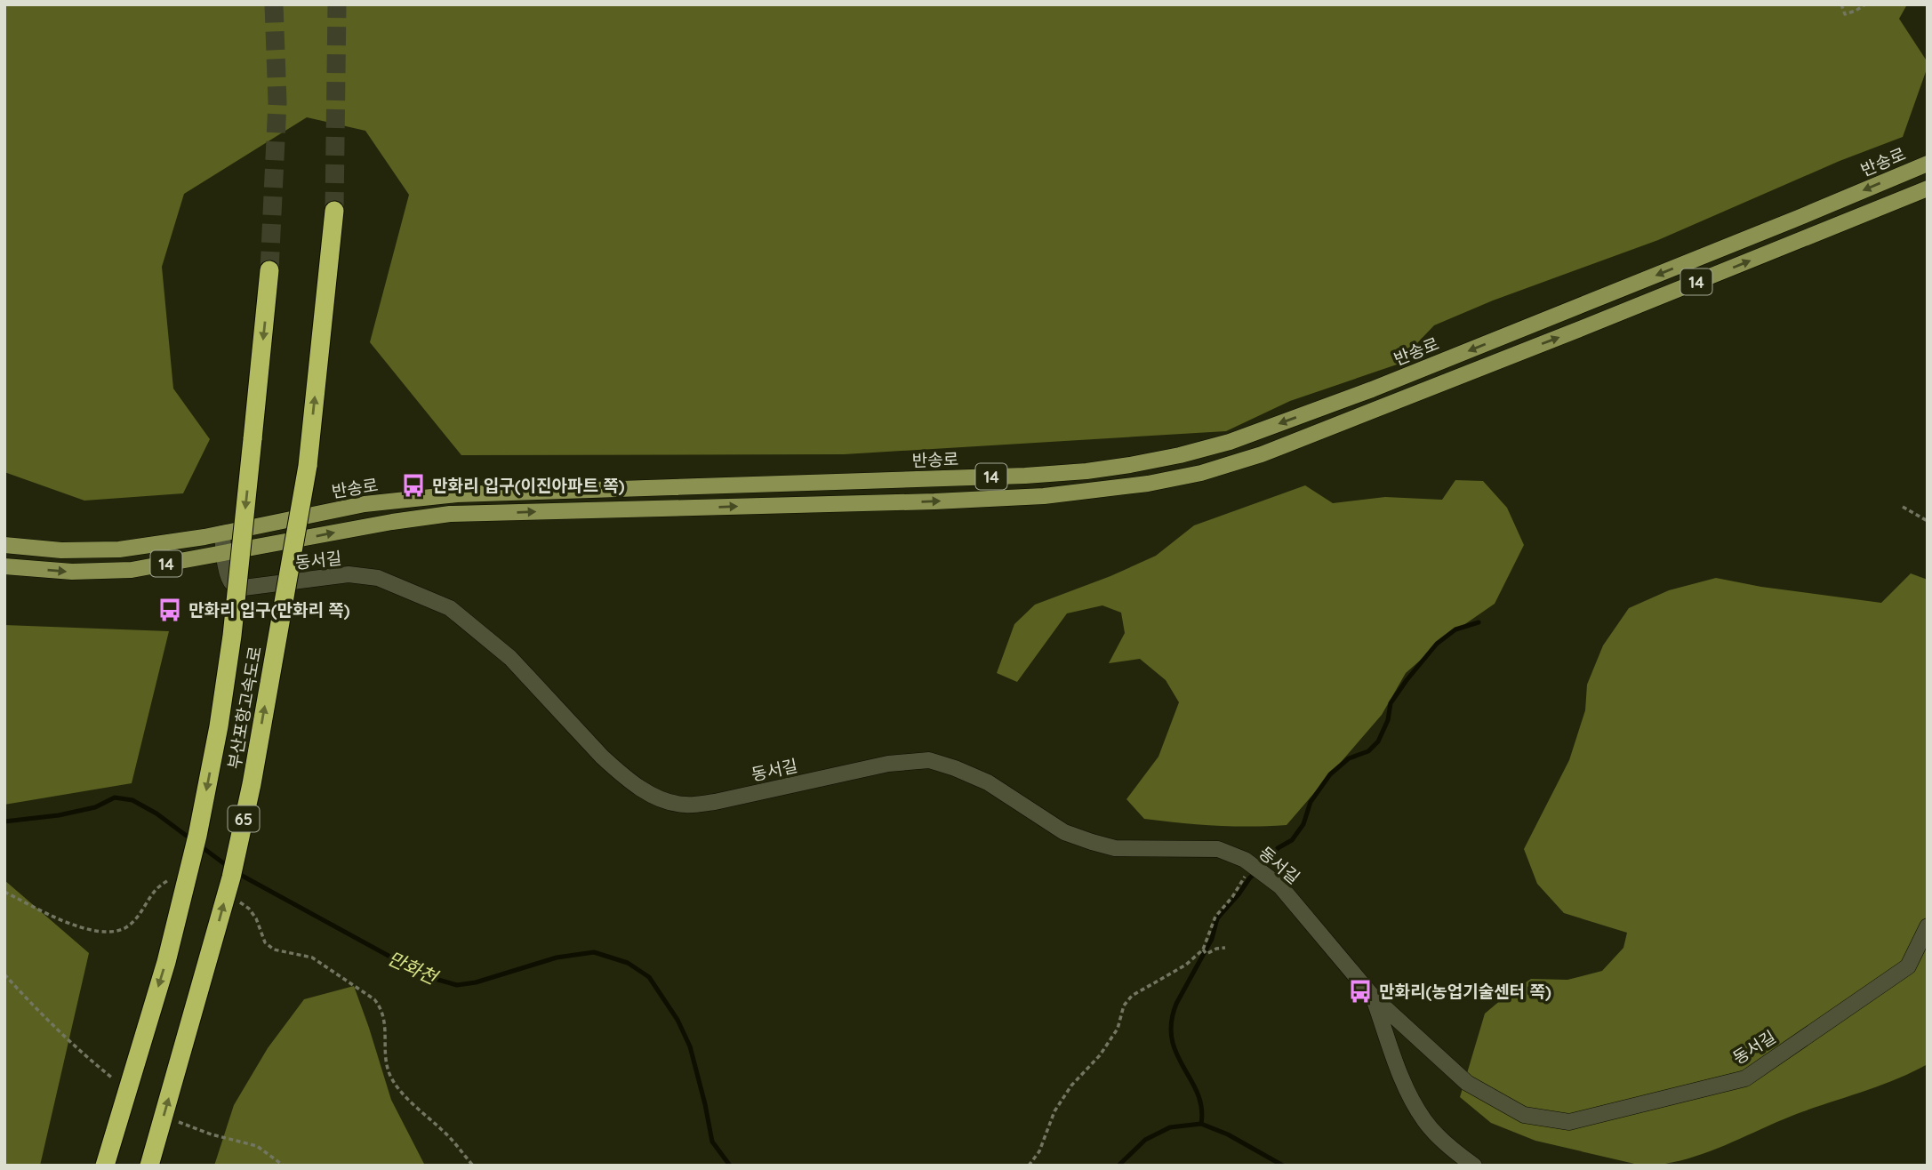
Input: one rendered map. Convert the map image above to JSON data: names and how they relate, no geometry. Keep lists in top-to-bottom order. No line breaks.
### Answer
{"streets":{"highway":["부산포항고속도로","65"],"main road":["반송로","14"],"street":["동서길"]},"crossings":[["반송로","동서길"],["14","동서길"]],"water":["만화천"],"places":{"bus stop":["만화리 입구(이진아파트 쪽)","만화리 입구(만화리 쪽)","만화리(농업기술센터 쪽)"]}}
